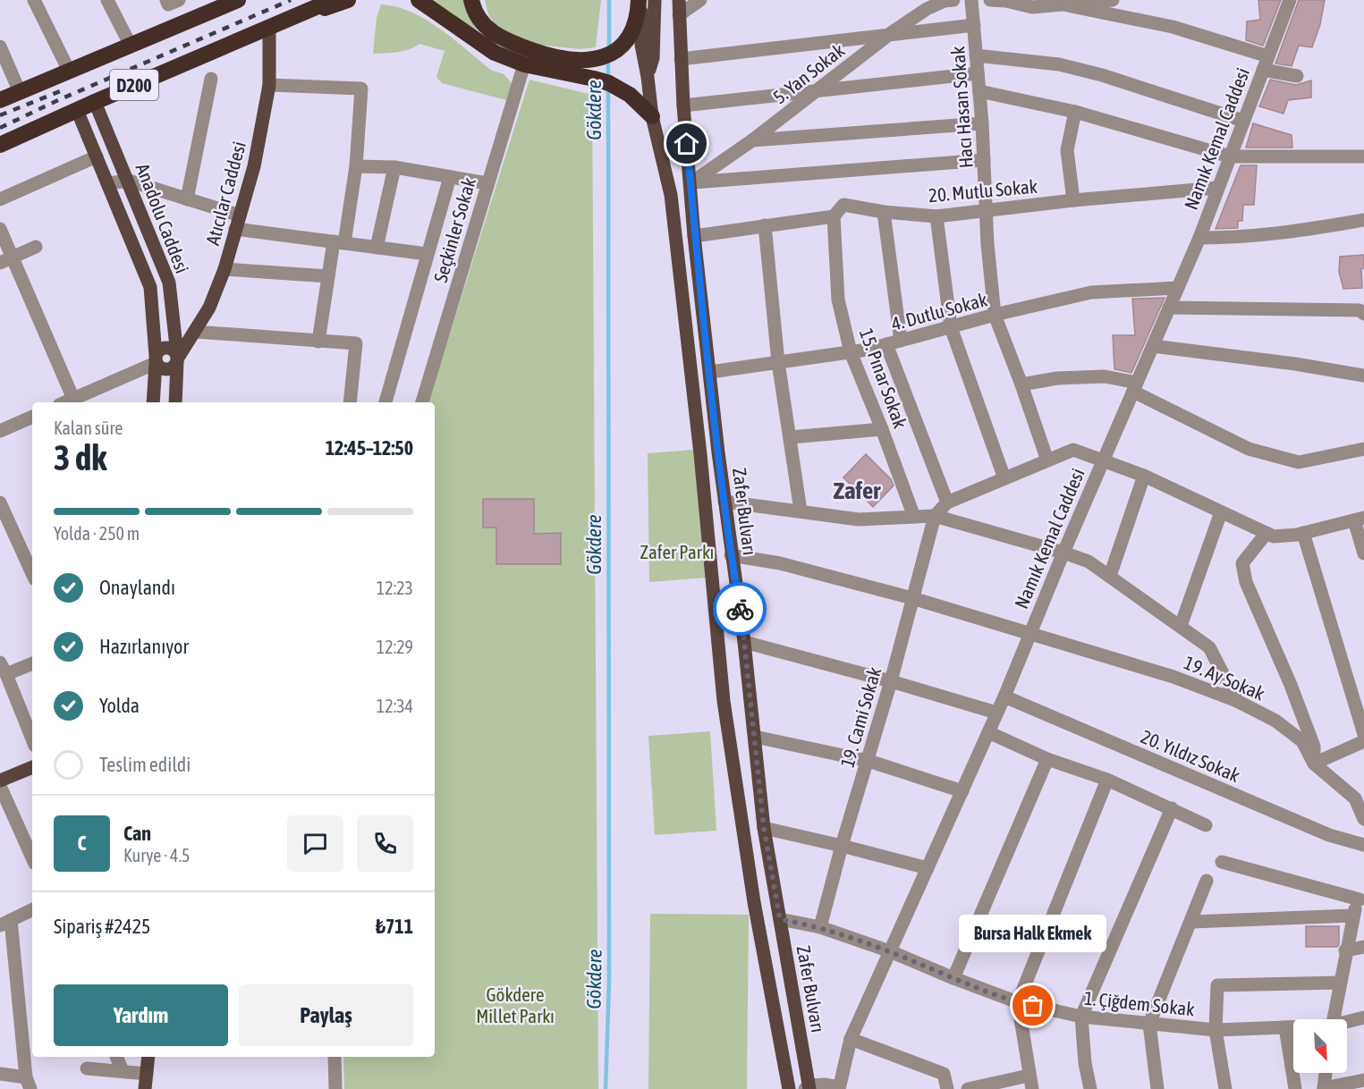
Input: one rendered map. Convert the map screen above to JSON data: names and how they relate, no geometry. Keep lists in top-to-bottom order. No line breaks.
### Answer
{"streets":{"highway":["D200"],"main road":["Atıcılar Caddesi","Anadolu Caddesi","Zafer Bulvarı"],"street":["5. Yan Sokak","Hacı Hasan Sokak","Namık Kemal Caddesi","20. Mutlu Sokak","Seçkinler Sokak","4. Dutlu Sokak","15. Pınar Sokak","19. Ay Sokak","19. Cami Sokak","20. Yıldız Sokak","1. Çiğdem Sokak"]},"crossings":[["5. Yan Sokak","Zafer Bulvarı"],["D200","Atıcılar Caddesi"],["D200","Anadolu Caddesi"],["Hacı Hasan Sokak","20. Mutlu Sokak"],["Hacı Hasan Sokak","4. Dutlu Sokak"],["Namık Kemal Caddesi","20. Mutlu Sokak"],["Namık Kemal Caddesi","4. Dutlu Sokak"],["Namık Kemal Caddesi","19. Ay Sokak"],["Namık Kemal Caddesi","20. Yıldız Sokak"],["Namık Kemal Caddesi","1. Çiğdem Sokak"],["20. Mutlu Sokak","15. Pınar Sokak"],["20. Mutlu Sokak","Zafer Bulvarı"],["Atıcılar Caddesi","Anadolu Caddesi"],["4. Dutlu Sokak","15. Pınar Sokak"],["4. Dutlu Sokak","Zafer Bulvarı"],["Zafer Bulvarı","19. Ay Sokak"],["Zafer Bulvarı","1. Çiğdem Sokak"],["19. Ay Sokak","19. Cami Sokak"],["19. Cami Sokak","1. Çiğdem Sokak"]],"districts":["Zafer"],"water":["Gökdere"],"parks":["Zafer Parkı","Gökdere Millet Parkı"],"places":["Bursa Halk Ekmek"],"north":"bottom right","page":{"heading":["3 dk","Kalan süre","12:45–12:50"],"panel":["Can","Kurye · 4.5","Sipariş #2425","₺711"],"bar":"Yolda · 250 m","list":[["Onaylandı","12:23"],["Hazırlanıyor","12:29"],["Yolda","12:34"],"Teslim edildi"],"round":"C","bubble":"Bursa Halk Ekmek","buttons":["Yardım","Paylaş"]}}
